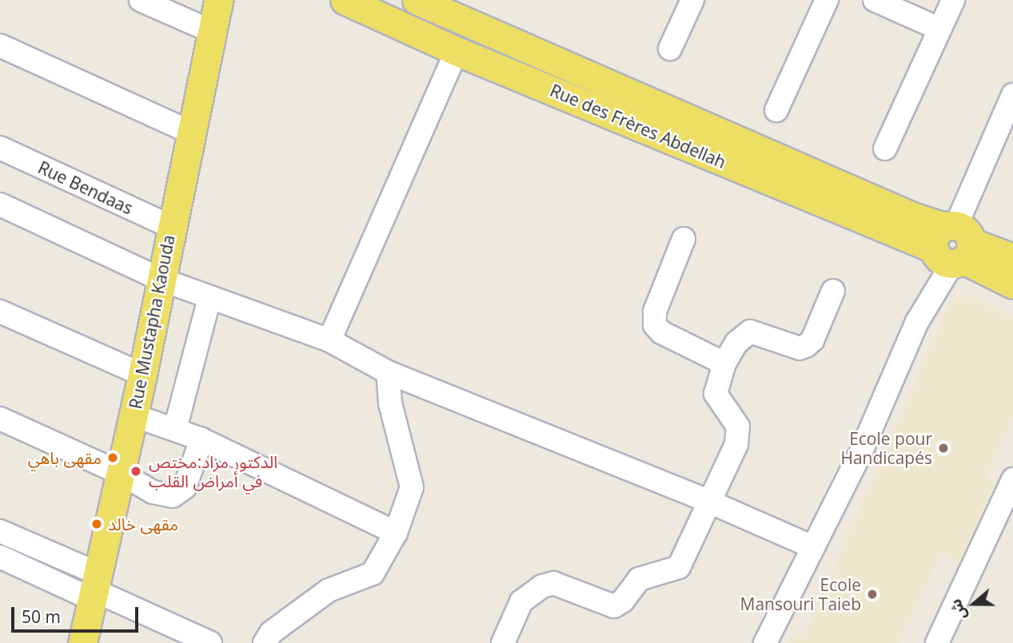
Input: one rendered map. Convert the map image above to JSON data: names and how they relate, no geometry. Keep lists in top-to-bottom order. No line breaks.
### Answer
{"streets":{"main road":["Rue des Frères Abdellah","Rue Mustapha Kaouda"],"street":["Rue Bendaas"]},"crossings":[["Rue Bendaas","Rue Mustapha Kaouda"]],"places":["Ecole pour Handicapés","مقهى باهي","الدكتور مراد:مختص في أمراض القلب","مقهى خالد","Ecole Mansouri Taieb"],"scale_bar":"50 m","north":"left"}
